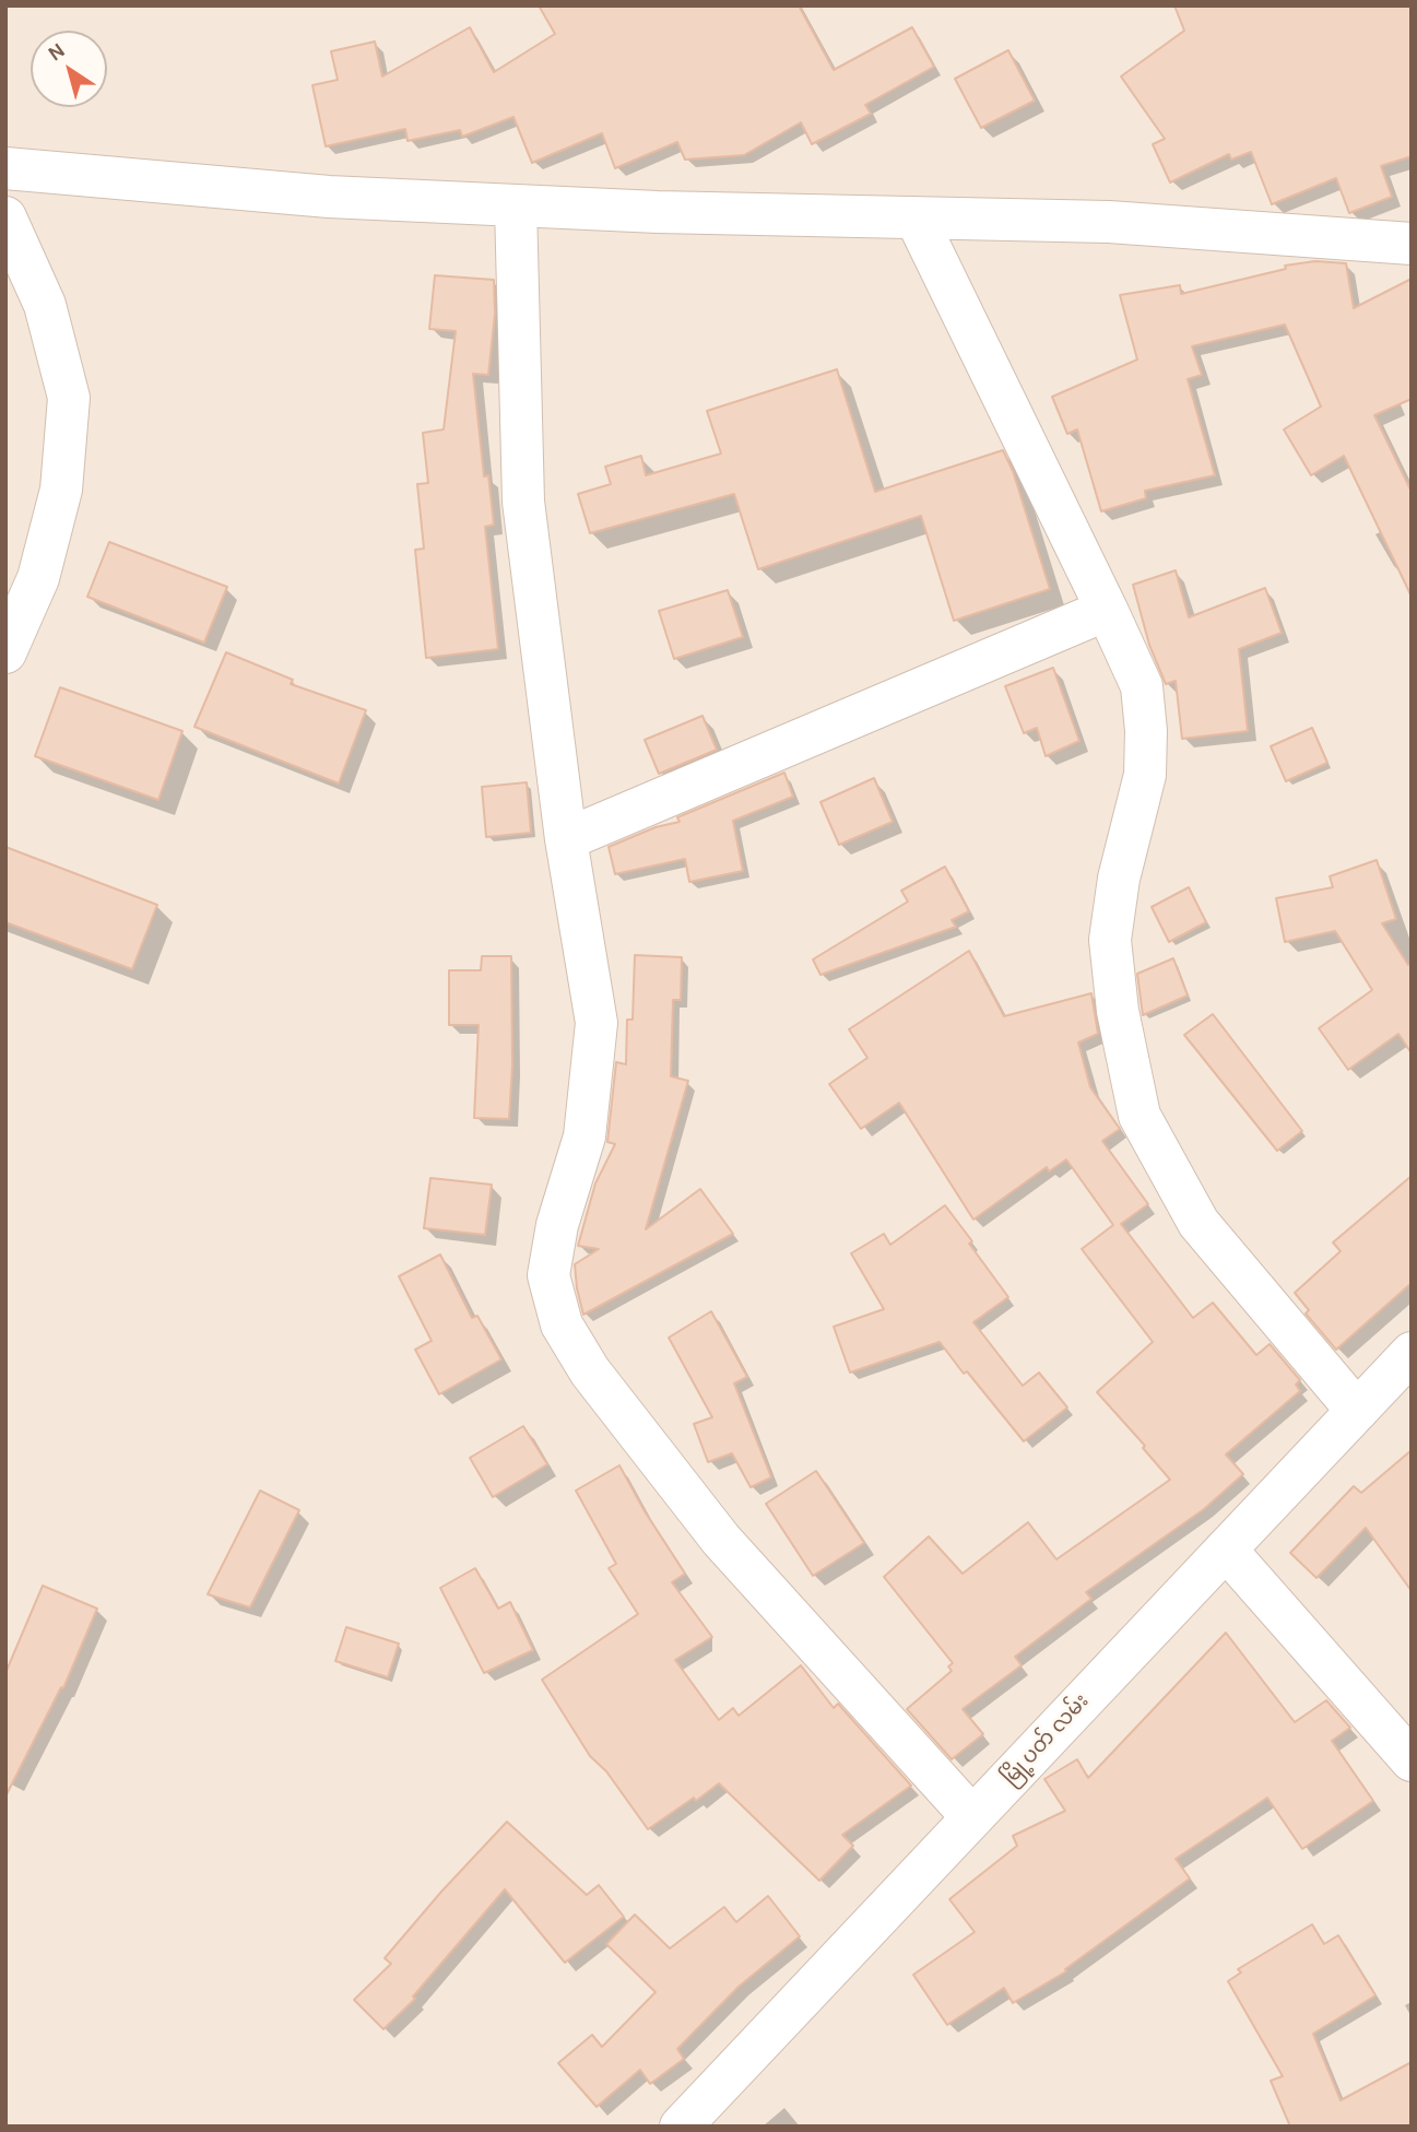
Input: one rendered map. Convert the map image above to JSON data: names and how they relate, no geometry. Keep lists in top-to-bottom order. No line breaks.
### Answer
{"streets":{"street":["မြို့ပတ် လမ်း"]},"north":"top left"}
